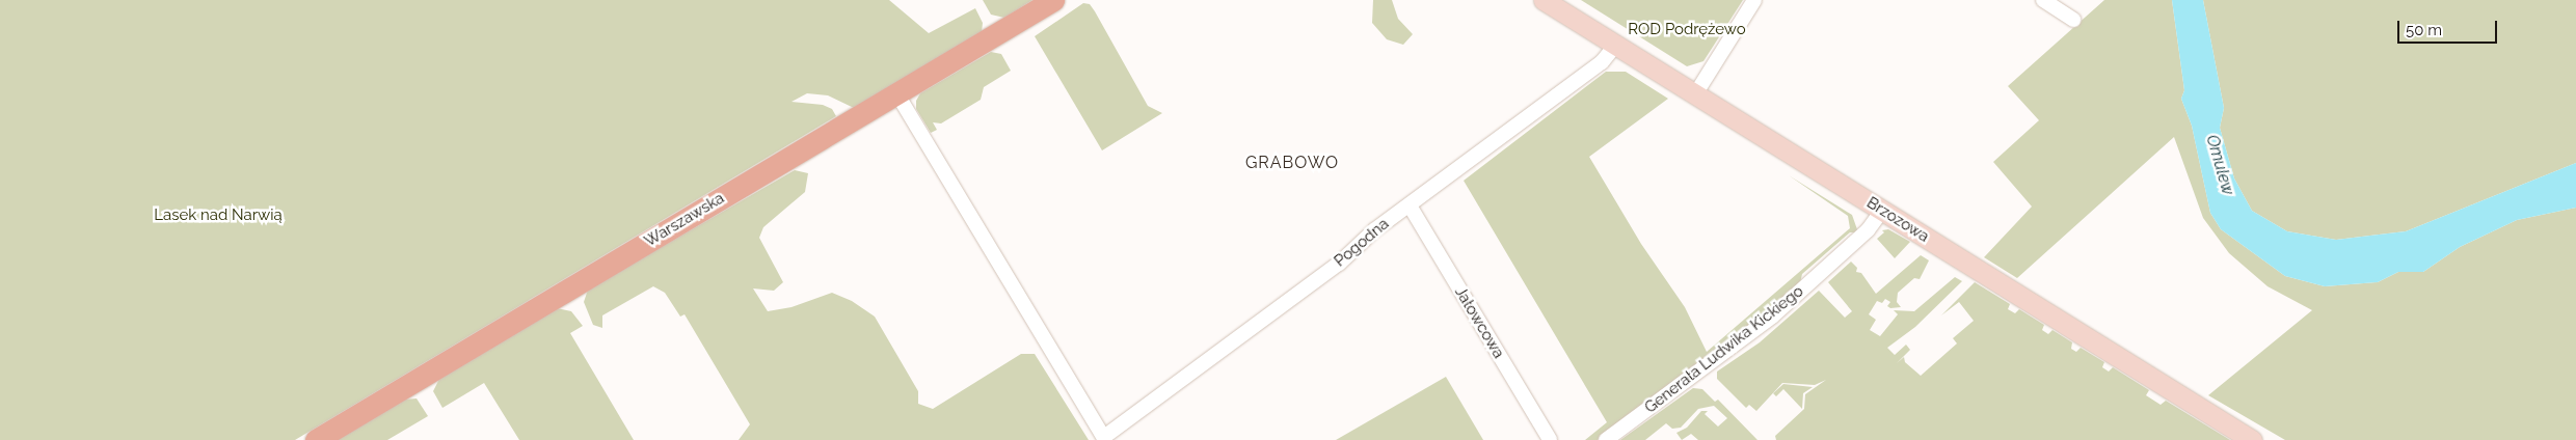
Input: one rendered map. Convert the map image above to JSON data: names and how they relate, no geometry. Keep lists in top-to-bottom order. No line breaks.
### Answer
{"streets":{"main road":["Warszawska","Brzozowa"],"street":["Pogodna","Jałowcowa","Generała Ludwika Kickiego"]},"crossings":[["Brzozowa","Pogodna"],["Brzozowa","Generała Ludwika Kickiego"],["Pogodna","Jałowcowa"]],"districts":["GRABOWO"],"water":["Omulew"],"parks":["ROD Podrężewo","Lasek nad Narwią"],"scale_bar":"50 m"}
